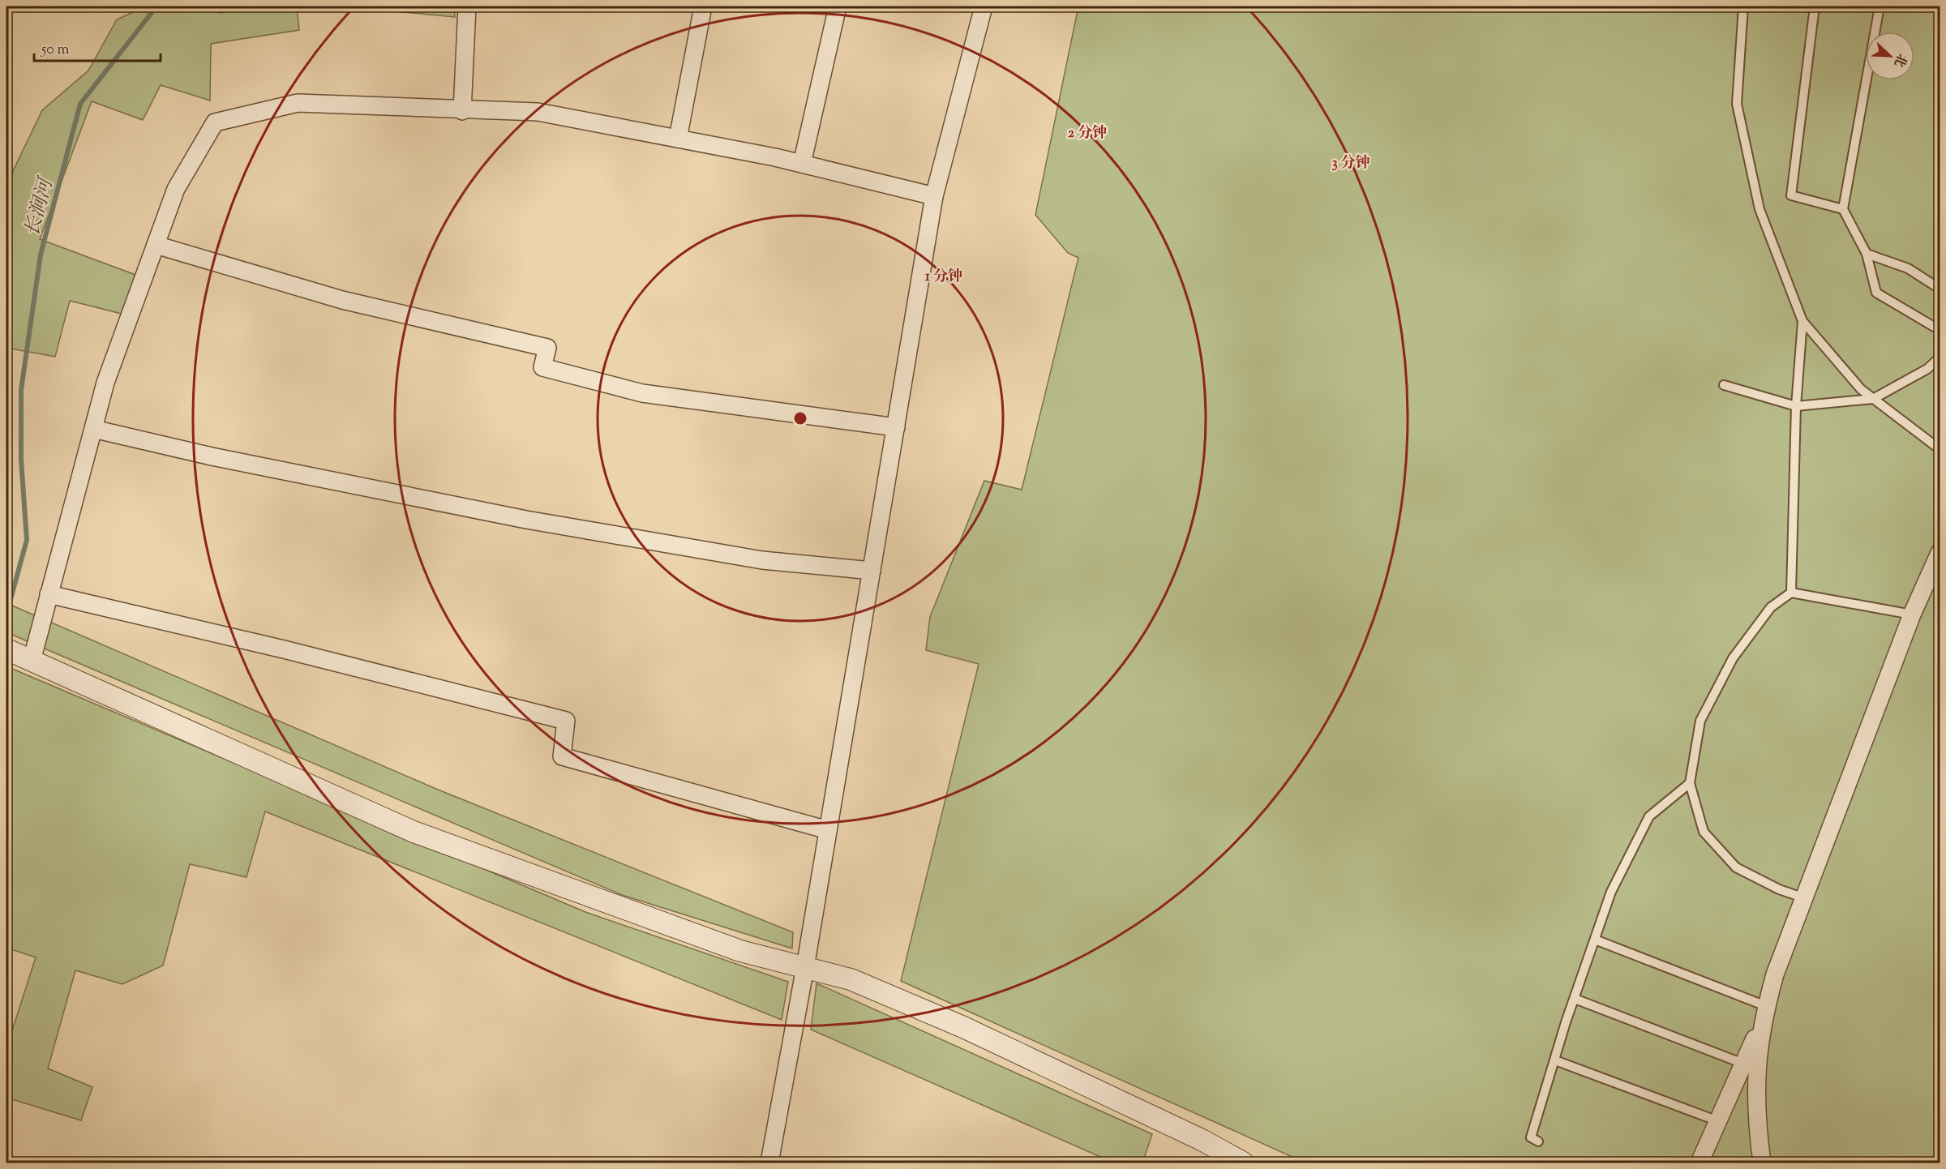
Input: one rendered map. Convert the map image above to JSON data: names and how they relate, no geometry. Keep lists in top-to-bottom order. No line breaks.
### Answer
{"water":["长涧河"],"scale_bar":"50 m","north":"bottom right","rings":["2 分钟","3 分钟","1 分钟"]}
